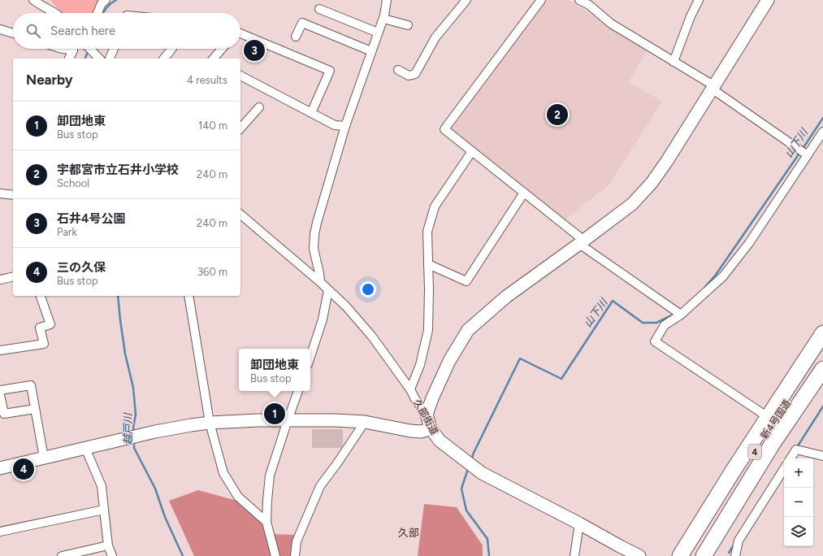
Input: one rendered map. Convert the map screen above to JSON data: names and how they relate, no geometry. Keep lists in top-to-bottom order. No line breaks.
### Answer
{"streets":{"highway":["新4号国道","4"],"street":["久部街道"]},"districts":["久部"],"water":["山下川","越戸川"],"page":{"search":"Search here","pins":["3","2","1","4"],"heading":["Nearby","4 results"],"list":[{"mark":"1","name":"卸団地東","note":"Bus stop","value":"140 m"},{"mark":"2","name":"宇都宮市立石井小学校","note":"School","value":"240 m"},{"mark":"3","name":"石井4号公園","note":"Park","value":"240 m"},{"mark":"4","name":"三の久保","note":"Bus stop","value":"360 m"}],"popup":["卸団地東","Bus stop"],"map_buttons":["+","−"]}}
